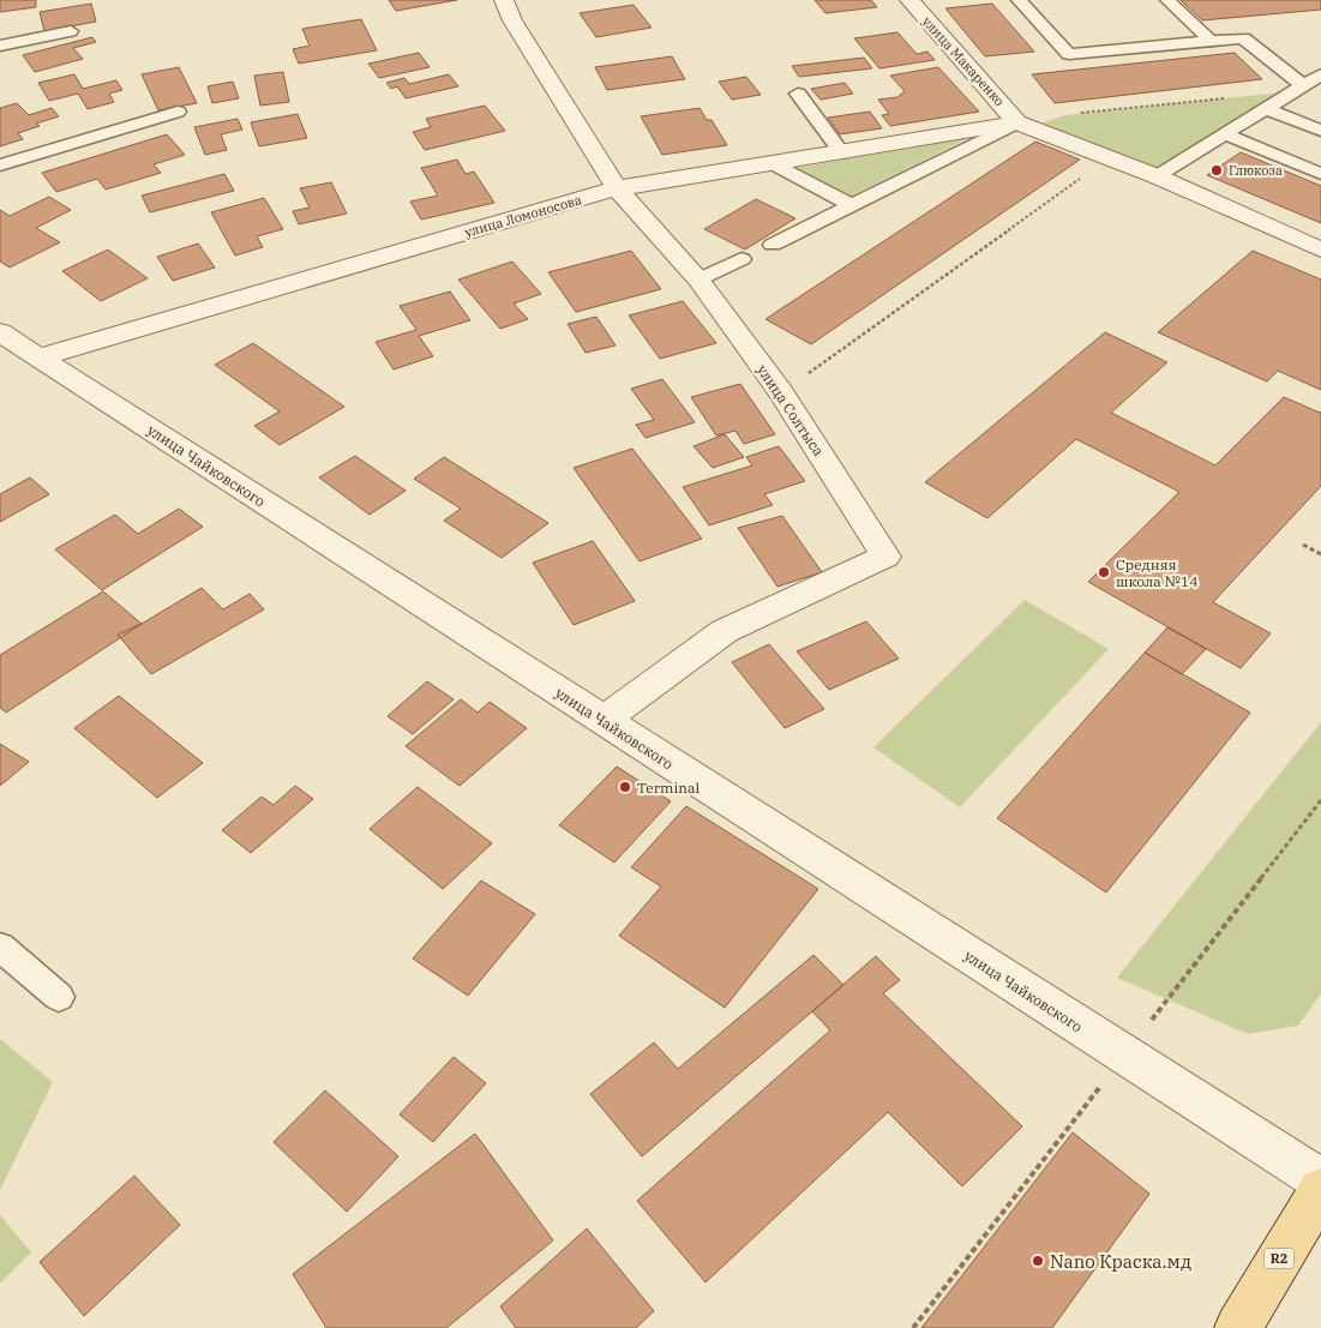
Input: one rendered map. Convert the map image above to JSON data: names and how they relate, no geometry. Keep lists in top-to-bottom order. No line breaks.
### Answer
{"streets":{"main road":["R2"],"street":["улица Макаренко","улица Ломоносова","улица Солтыса","улица Чайковского"]},"crossings":[["улица Макаренко","улица Ломоносова"],["улица Ломоносова","улица Солтыса"],["улица Ломоносова","улица Чайковского"],["улица Солтыса","улица Чайковского"]],"places":["Глюкоза","Средняя школа №14","Terminal","Nano Краска.мд"]}
